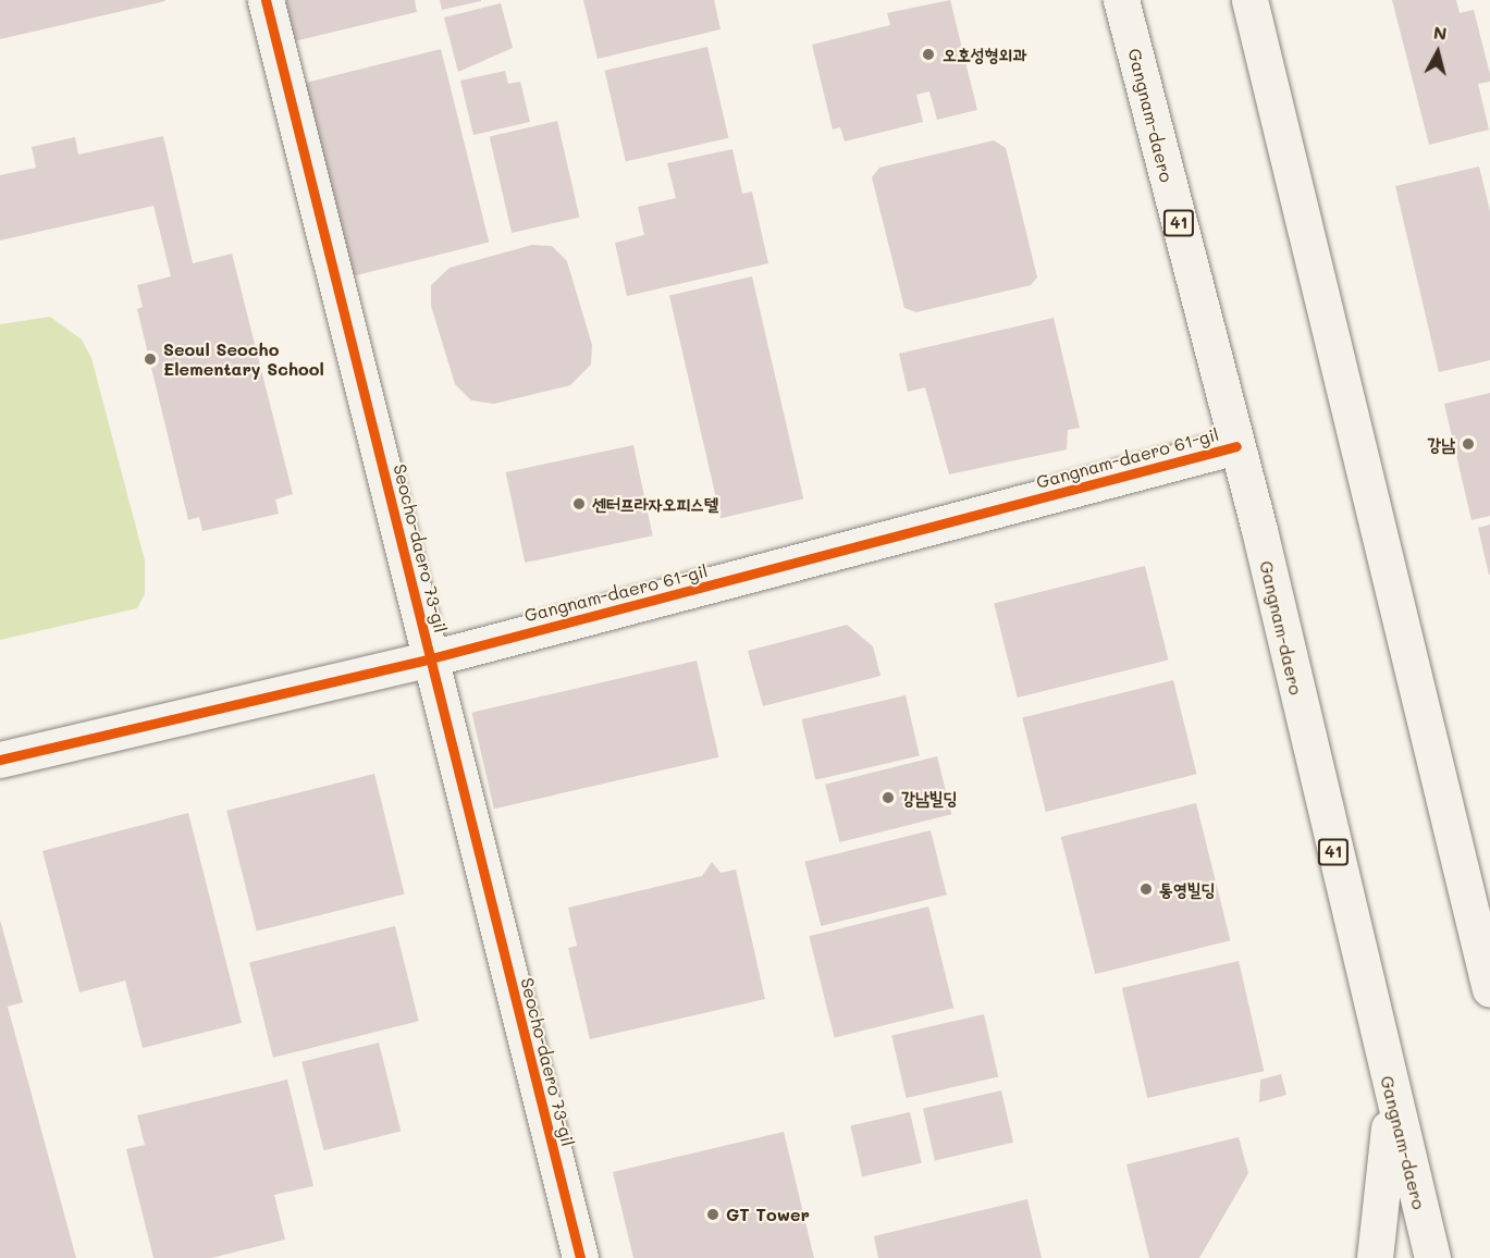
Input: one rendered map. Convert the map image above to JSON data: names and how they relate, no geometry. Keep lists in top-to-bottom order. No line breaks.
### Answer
{"streets":{"street":["Gangnam-daero","41","Gangnam-daero 61-gil","Seocho-daero 73-gil"]},"crossings":[["Gangnam-daero","Gangnam-daero 61-gil"],["Gangnam-daero 61-gil","Seocho-daero 73-gil"]],"places":["오호성형외과","Seoul Seocho Elementary School","강남","센터프라자오피스텔","강남빌딩","통영빌딩","GT Tower"],"north":"top"}
